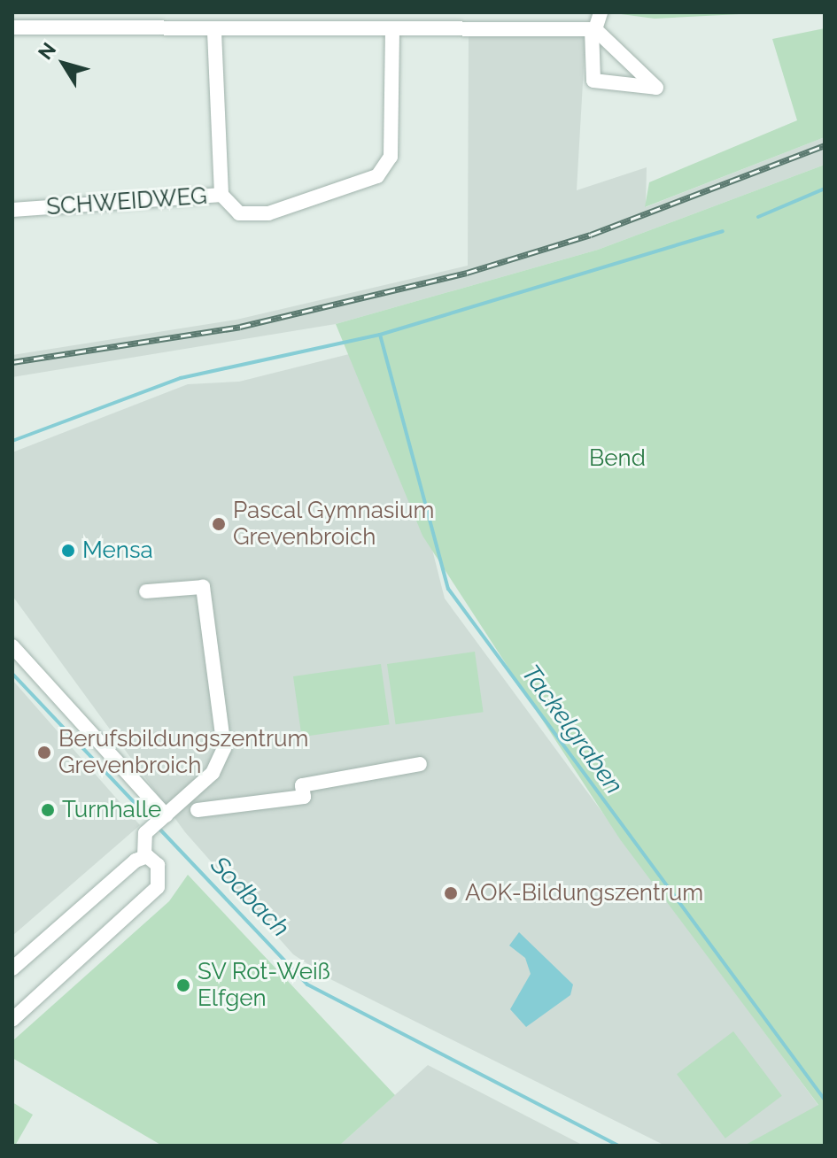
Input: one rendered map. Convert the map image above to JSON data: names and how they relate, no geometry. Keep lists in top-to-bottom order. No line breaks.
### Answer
{"streets":{"street":["SCHWEIDWEG"]},"water":["Tackelgraben","Sodbach"],"parks":["Bend"],"places":["Pascal Gymnasium Grevenbroich","Mensa","Berufsbildungszentrum Grevenbroich","Turnhalle","AOK-Bildungszentrum","SV Rot-Weiß Elfgen"],"north":"top left"}
